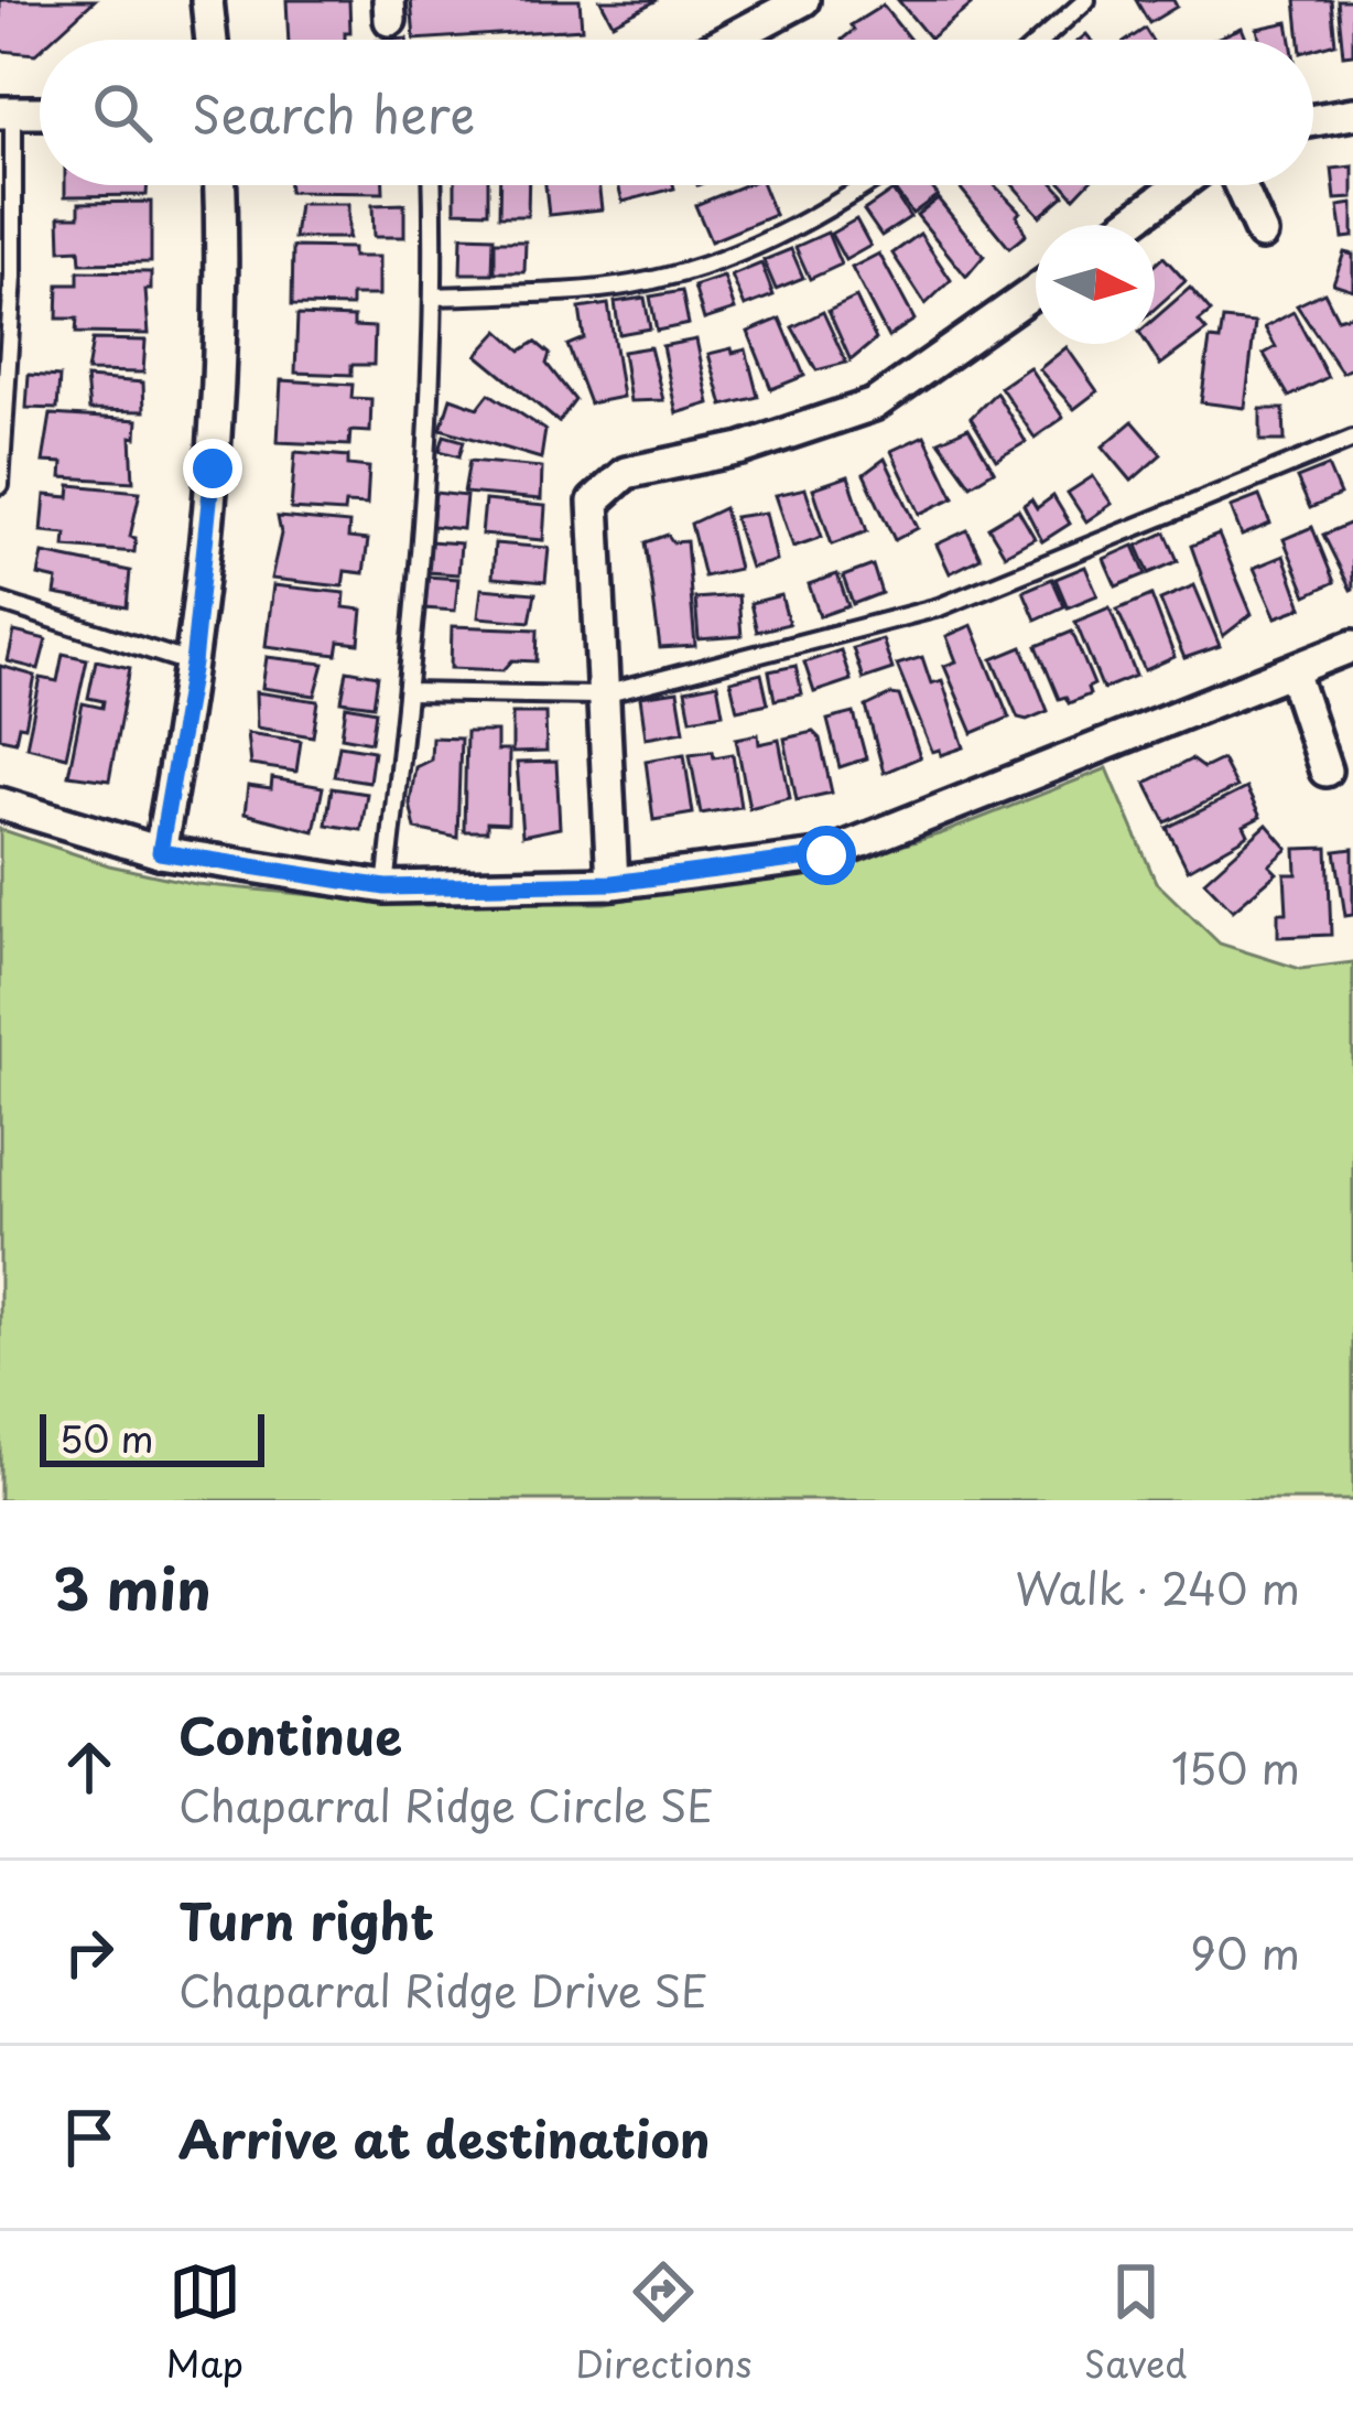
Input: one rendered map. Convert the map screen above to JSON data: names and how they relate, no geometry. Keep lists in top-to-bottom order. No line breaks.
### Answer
{"scale_bar":"50 m","north":"right","page":{"search":"Search here","scale":"50 m","heading":["3 min","Walk · 240 m"],"list":[["Continue","Chaparral Ridge Circle SE","150 m"],["Turn right","Chaparral Ridge Drive SE","90 m"],"Arrive at destination"],"nav":["Map","Directions","Saved"]}}
